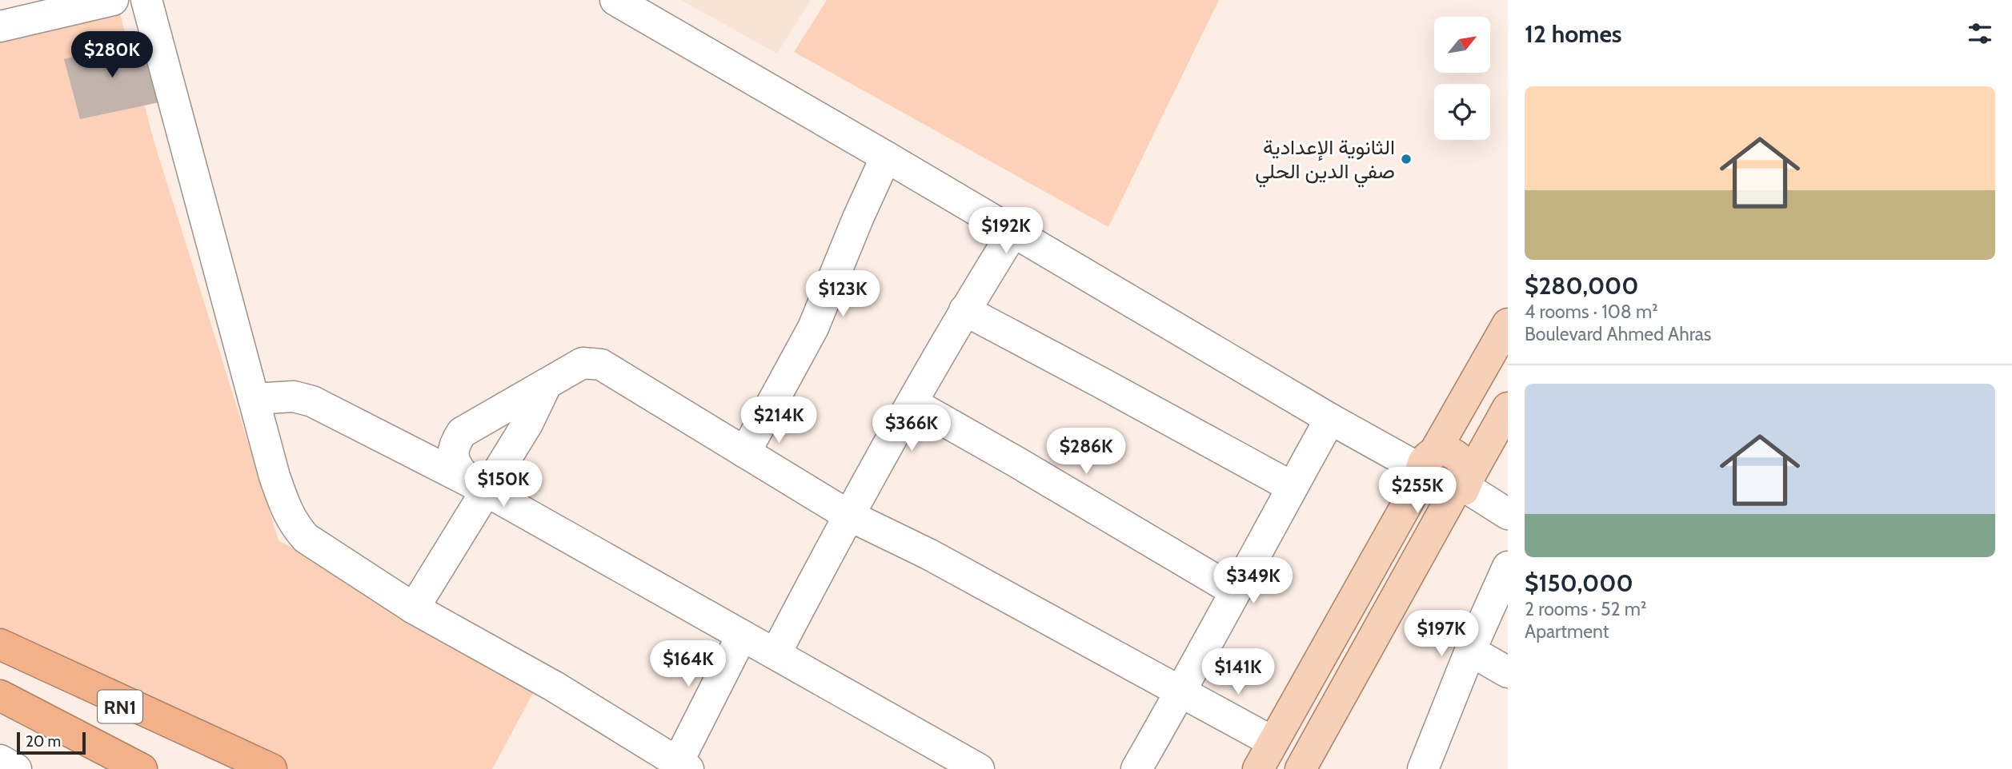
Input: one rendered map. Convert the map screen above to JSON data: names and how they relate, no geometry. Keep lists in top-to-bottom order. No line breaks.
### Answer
{"streets":{"highway":["RN1"]},"places":["الثانوية الإعدادية صفي الدين الحلي"],"scale_bar":"20 m","north":"top right","page":{"heading":"12 homes","price":["$280K","$192K","$123K","$214K","$366K","$286K","$150K","$255K","$349K","$197K","$164K","$141K"],"list":[{"name":"$280,000","note":"4 rooms · 108 m² · Boulevard Ahmed Ahras"},{"name":"$150,000","note":"2 rooms · 52 m² · Apartment"}],"scale":"20 m"}}
